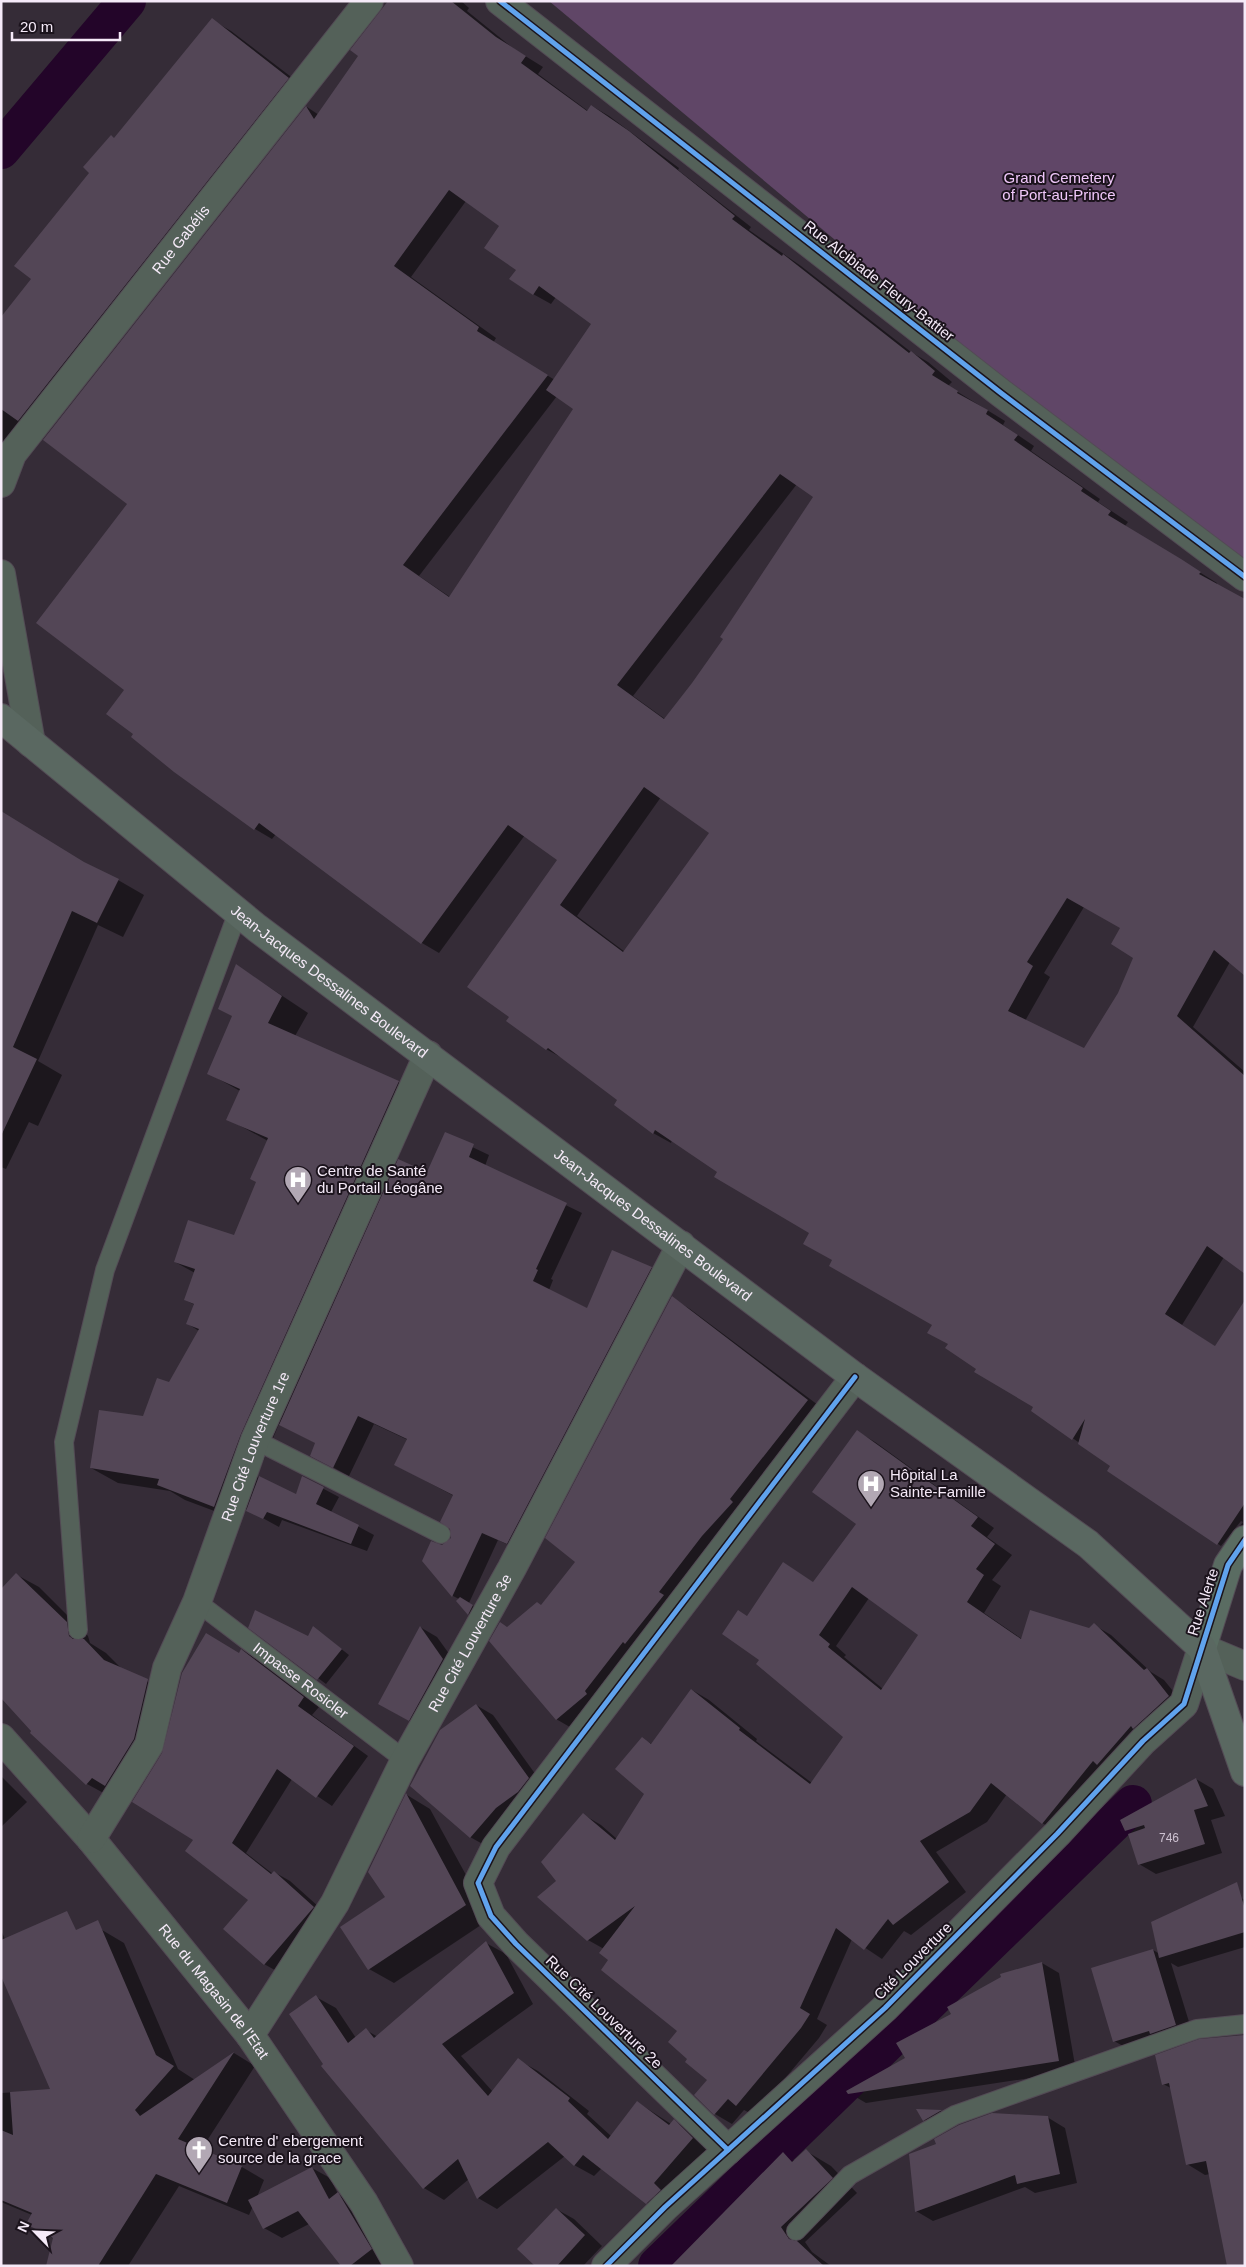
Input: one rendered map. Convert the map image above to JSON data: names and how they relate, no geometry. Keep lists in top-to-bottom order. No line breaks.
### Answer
{"streets":{"main road":["Jean-Jacques Dessalines Boulevard"],"street":["Rue Gabélis","Rue Alcibiade Fleury-Battier","Rue Cité Louverture 1re","Rue Alerte","Rue Cité Louverture 3e","Cité Louverture","Rue du Magasin de l'Etat","Rue Cité Louverture 2e"],"lane":["Impasse Rosicler"]},"crossings":[["Jean-Jacques Dessalines Boulevard","Rue Cité Louverture 1re"],["Jean-Jacques Dessalines Boulevard","Rue Alerte"],["Jean-Jacques Dessalines Boulevard","Rue Cité Louverture 3e"],["Jean-Jacques Dessalines Boulevard","Cité Louverture"],["Jean-Jacques Dessalines Boulevard","Rue Cité Louverture 2e"],["Rue Cité Louverture 1re","Impasse Rosicler"],["Rue Cité Louverture 1re","Rue du Magasin de l'Etat"],["Rue Alerte","Cité Louverture"],["Rue Cité Louverture 3e","Impasse Rosicler"],["Rue Cité Louverture 3e","Rue du Magasin de l'Etat"],["Cité Louverture","Rue Cité Louverture 2e"]],"parks":["Grand Cemetery of Port-au-Prince"],"places":{"hospital":["Centre de Santé du Portail Léogâne","Hôpital La Sainte-Famille"],"church":["Centre d' ebergement source de la grace"]},"house_numbers":["746"],"scale_bar":"20 m","north":"top left"}
